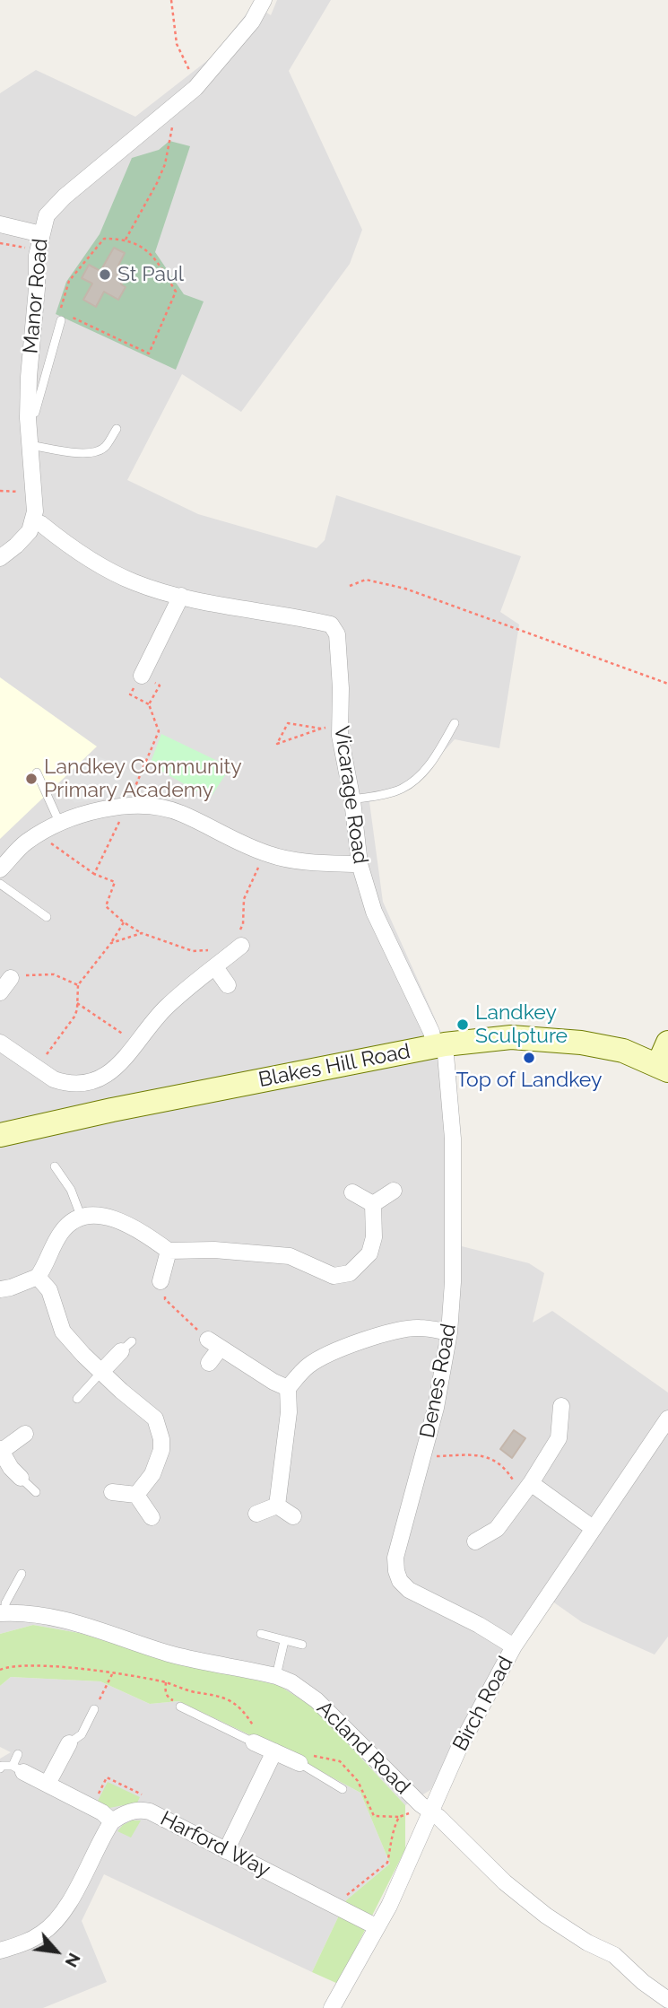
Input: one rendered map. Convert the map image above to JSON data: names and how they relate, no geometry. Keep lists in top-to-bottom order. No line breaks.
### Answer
{"streets":{"street":["Manor Road","Vicarage Road","Blakes Hill Road","Denes Road","Birch Road","Acland Road","Harford Way"]},"crossings":[["Manor Road","Vicarage Road"],["Vicarage Road","Blakes Hill Road"],["Vicarage Road","Denes Road"],["Blakes Hill Road","Denes Road"],["Denes Road","Birch Road"],["Birch Road","Acland Road"],["Birch Road","Harford Way"]],"places":["St Paul","Landkey Community Primary Academy","Landkey Sculpture","Top of Landkey"],"north":"bottom right"}
